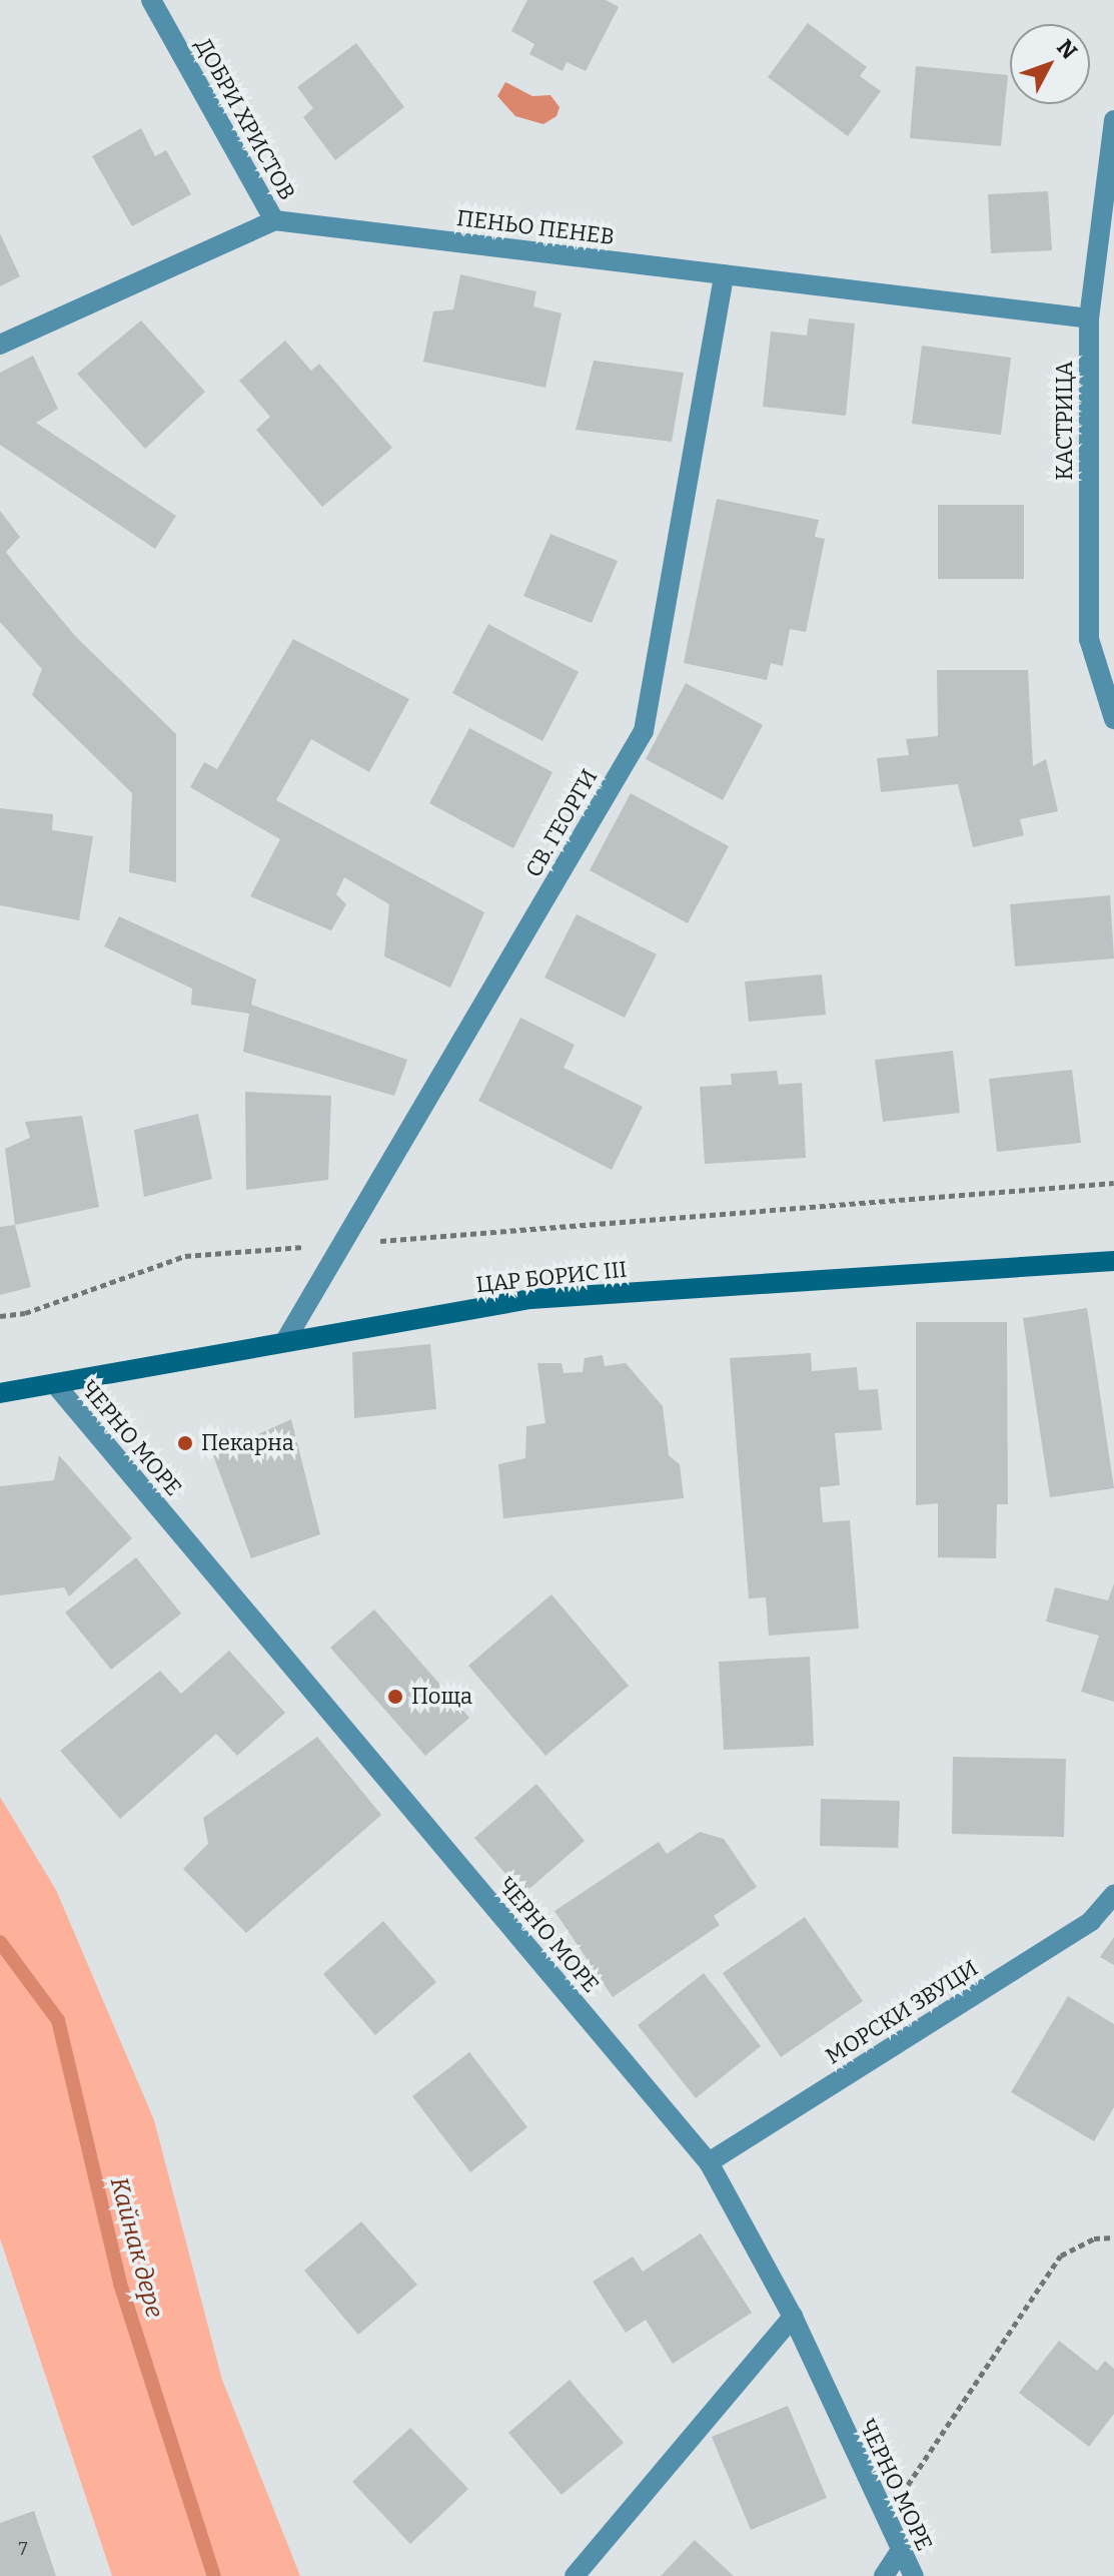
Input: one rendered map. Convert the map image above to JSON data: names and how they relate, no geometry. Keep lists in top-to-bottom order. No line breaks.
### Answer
{"streets":{"street":["ДОБРИ ХРИСТОВ","ПЕНЬО ПЕНЕВ","КАСТРИЦА","СВ. ГЕОРГИ","ЦАР БОРИС III","ЧЕРНО МОРЕ","МОРСКИ ЗВУЦИ"]},"crossings":[["ДОБРИ ХРИСТОВ","ПЕНЬО ПЕНЕВ"],["ПЕНЬО ПЕНЕВ","КАСТРИЦА"],["ПЕНЬО ПЕНЕВ","СВ. ГЕОРГИ"],["СВ. ГЕОРГИ","ЦАР БОРИС III"],["ЦАР БОРИС III","ЧЕРНО МОРЕ"],["ЧЕРНО МОРЕ","МОРСКИ ЗВУЦИ"]],"water":["Кайнак дере"],"places":["Пекарна","Поща"],"house_numbers":["7"],"north":"top right"}
